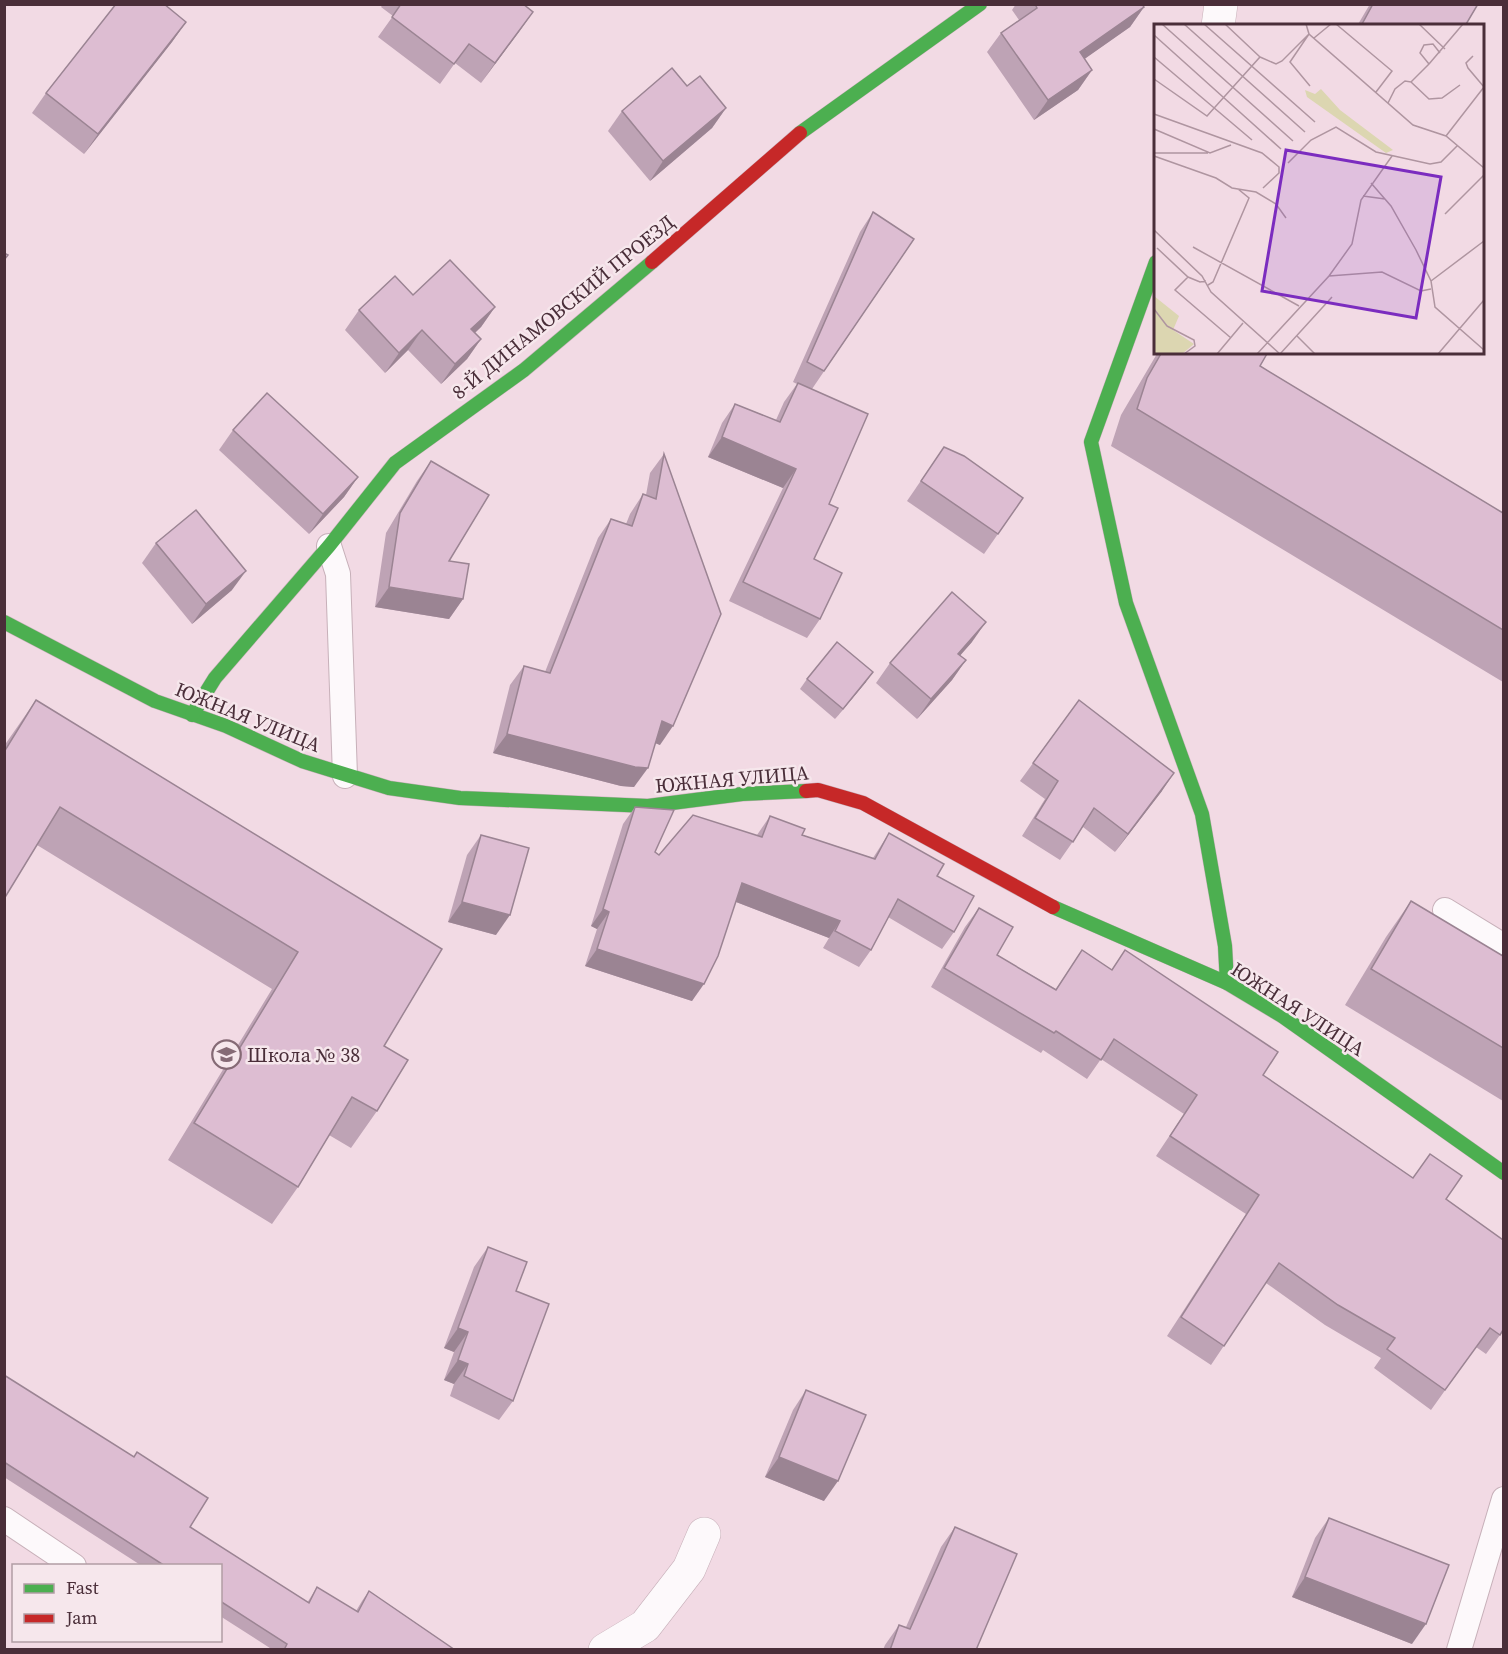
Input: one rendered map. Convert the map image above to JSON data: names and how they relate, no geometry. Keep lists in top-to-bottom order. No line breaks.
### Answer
{"streets":{"street":["8-Й ДИНАМОВСКИЙ ПРОЕЗД","ЮЖНАЯ УЛИЦА"]},"crossings":[["8-Й ДИНАМОВСКИЙ ПРОЕЗД","ЮЖНАЯ УЛИЦА"]],"places":{"school or university":["Школа № 38"]},"legend":["Fast","Jam"]}
